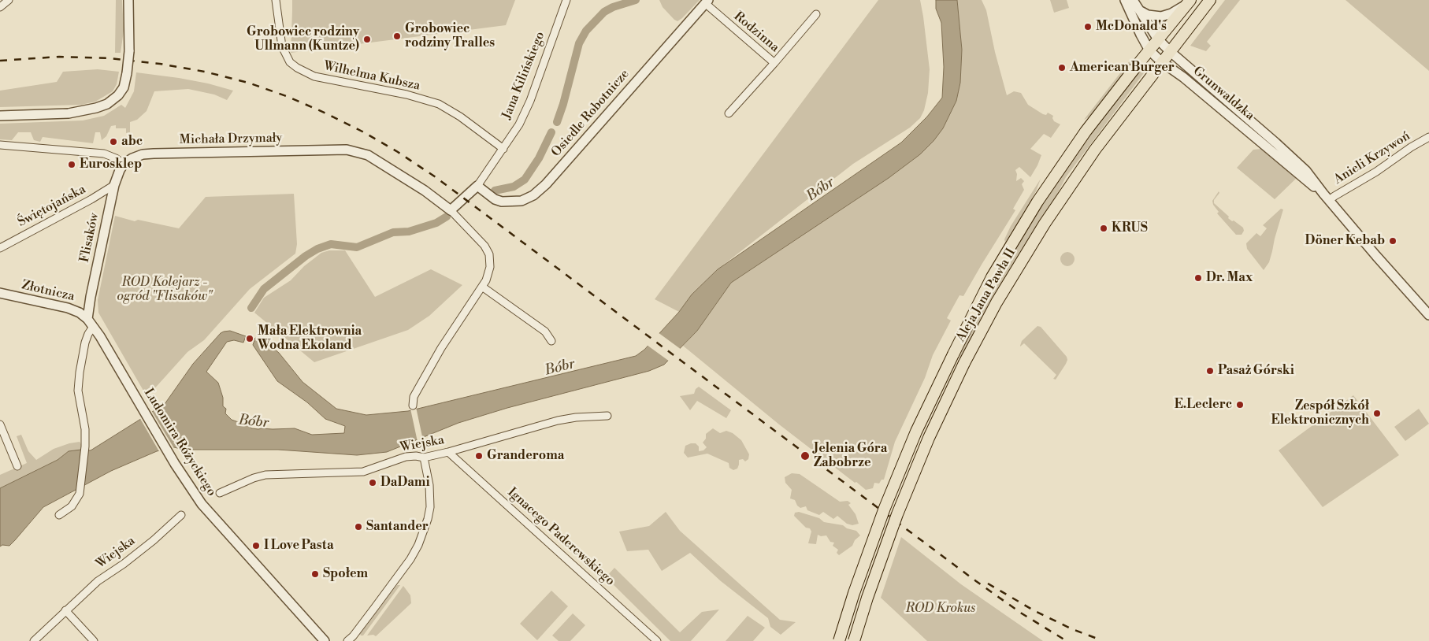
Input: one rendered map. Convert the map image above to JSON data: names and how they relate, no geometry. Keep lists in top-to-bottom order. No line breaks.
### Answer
{"streets":{"main road":["Aleja Jana Pawła II"],"street":["Rodzinna","Jana Kilińskiego","Wilhelma Kubsza","Grunwaldzka","Osiedle Robotnicze","Michała Drzymały","Anieli Krzywoń","Świętojańska","Flisaków","Złotnicza","Ludomira Różyckiego","Wiejska","Ignacego Paderewskiego"]},"crossings":[["Rodzinna","Osiedle Robotnicze"],["Jana Kilińskiego","Wilhelma Kubsza"],["Jana Kilińskiego","Osiedle Robotnicze"],["Jana Kilińskiego","Michała Drzymały"],["Grunwaldzka","Anieli Krzywoń"],["Grunwaldzka","Aleja Jana Pawła II"],["Michała Drzymały","Flisaków"],["Świętojańska","Flisaków"],["Flisaków","Złotnicza"],["Flisaków","Ludomira Różyckiego"],["Złotnicza","Ludomira Różyckiego"],["Wiejska","Ignacego Paderewskiego"]],"water":["Bóbr"],"parks":["ROD Kolejarz - ogród \"Flisaków\"","ROD Krokus"],"places":["McDonald's","Grobowiec rodziny Tralles","Grobowiec rodziny Ullmann (Kuntze)","American Burger","abc","Eurosklep","KRUS","Döner Kebab","Dr. Max","Mała Elektrownia Wodna Ekoland","Pasaż Górski","E.Leclerc","Zespół Szkół Elektronicznych","Granderoma","Jelenia Góra Zabobrze","DaDami","Santander","I Love Pasta","Społem"]}
